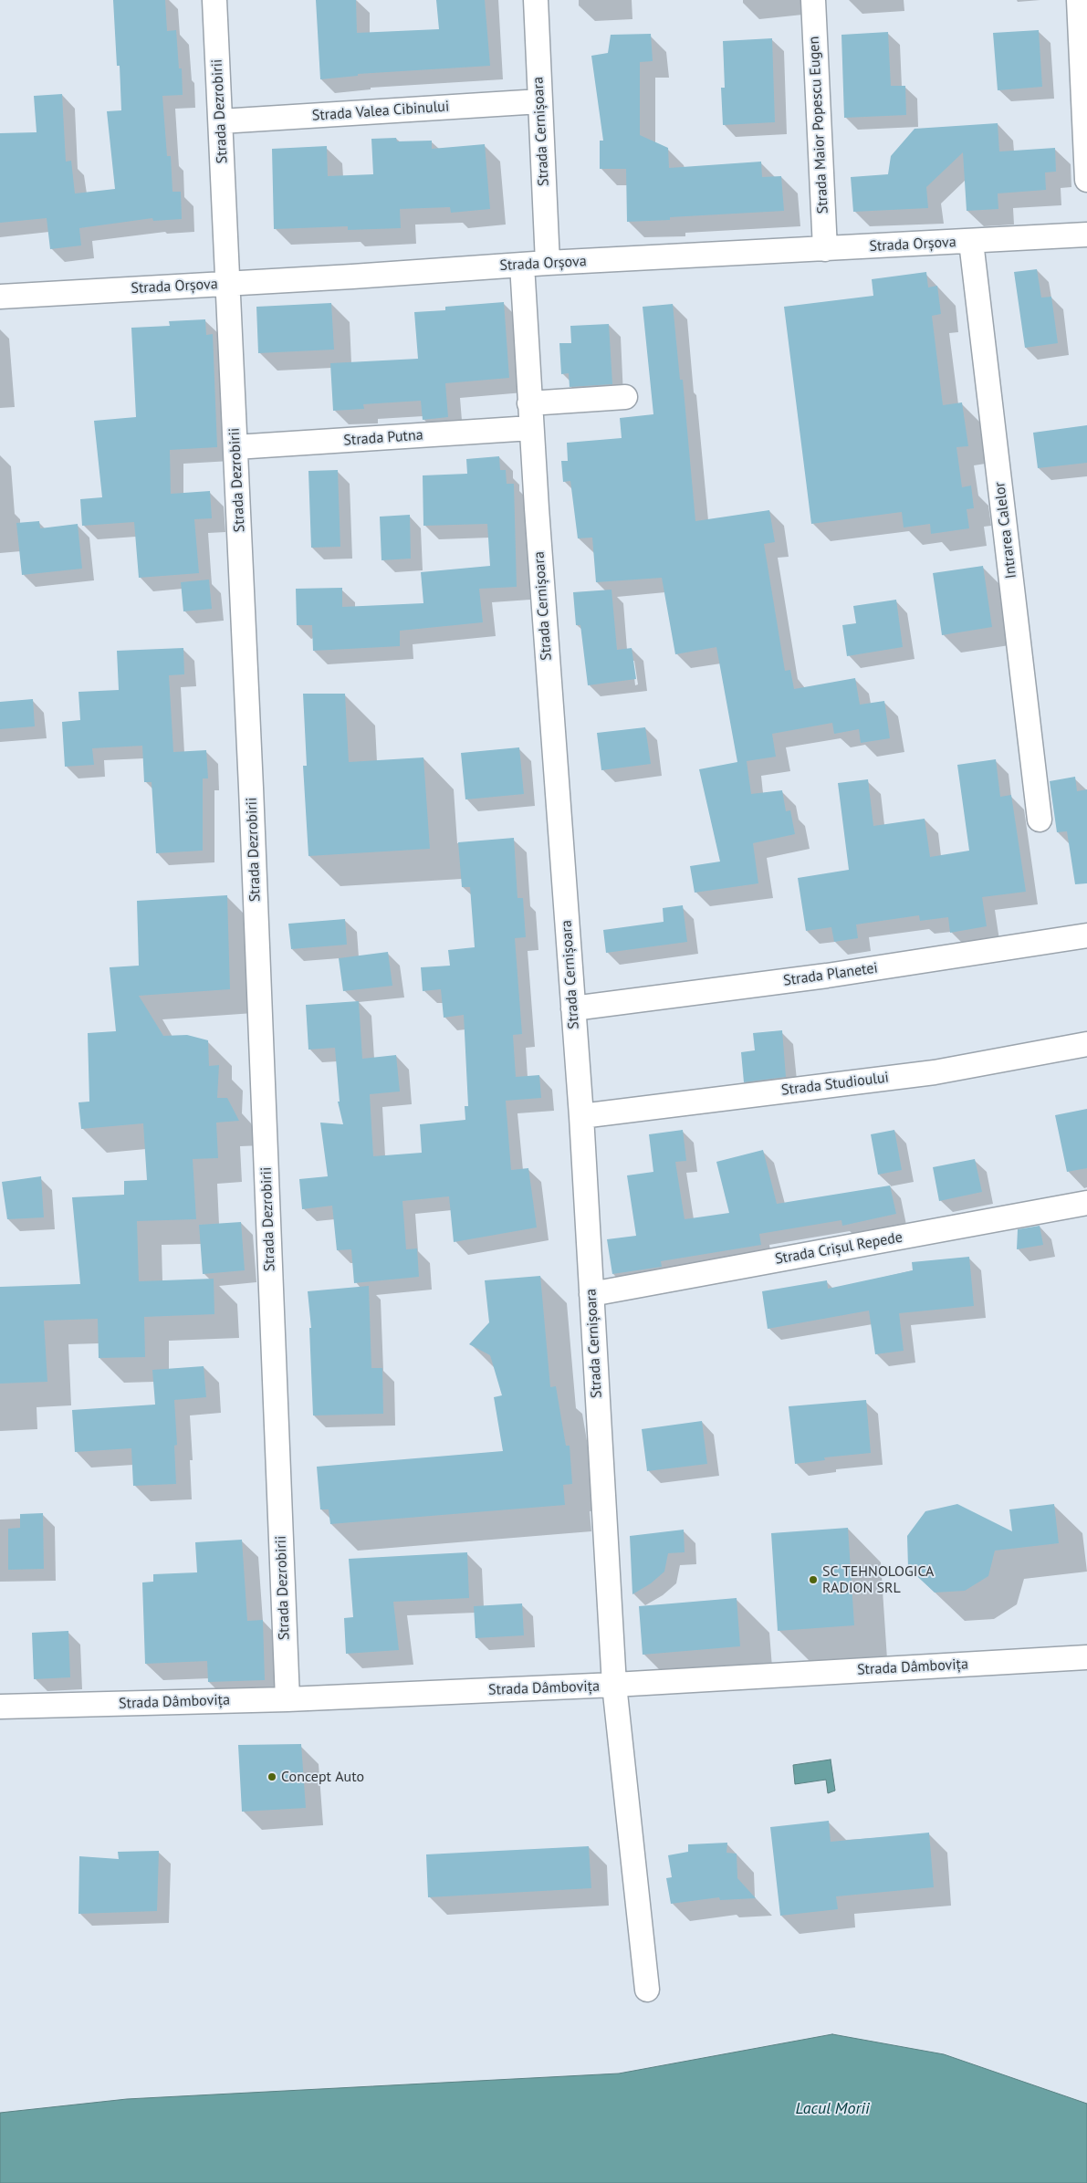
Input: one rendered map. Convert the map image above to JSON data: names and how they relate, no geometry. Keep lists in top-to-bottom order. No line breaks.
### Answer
{"streets":{"street":["Strada Dezrobirii","Strada Valea Cibinului","Strada Maior Popescu Eugen","Strada Cernișoara","Strada Orșova","Strada Putna","Intrarea Calelor","Strada Planetei","Strada Studioului","Strada Crișul Repede","Strada Dâmbovița"]},"crossings":[["Strada Dezrobirii","Strada Valea Cibinului"],["Strada Dezrobirii","Strada Orșova"],["Strada Dezrobirii","Strada Putna"],["Strada Dezrobirii","Strada Dâmbovița"],["Strada Valea Cibinului","Strada Cernișoara"],["Strada Maior Popescu Eugen","Strada Orșova"],["Strada Cernișoara","Strada Orșova"],["Strada Cernișoara","Strada Putna"],["Strada Cernișoara","Strada Planetei"],["Strada Cernișoara","Strada Studioului"],["Strada Cernișoara","Strada Crișul Repede"],["Strada Cernișoara","Strada Dâmbovița"],["Strada Orșova","Intrarea Calelor"]],"water":["Lacul Morii"],"places":["SC TEHNOLOGICA RADION SRL","Concept Auto"]}
